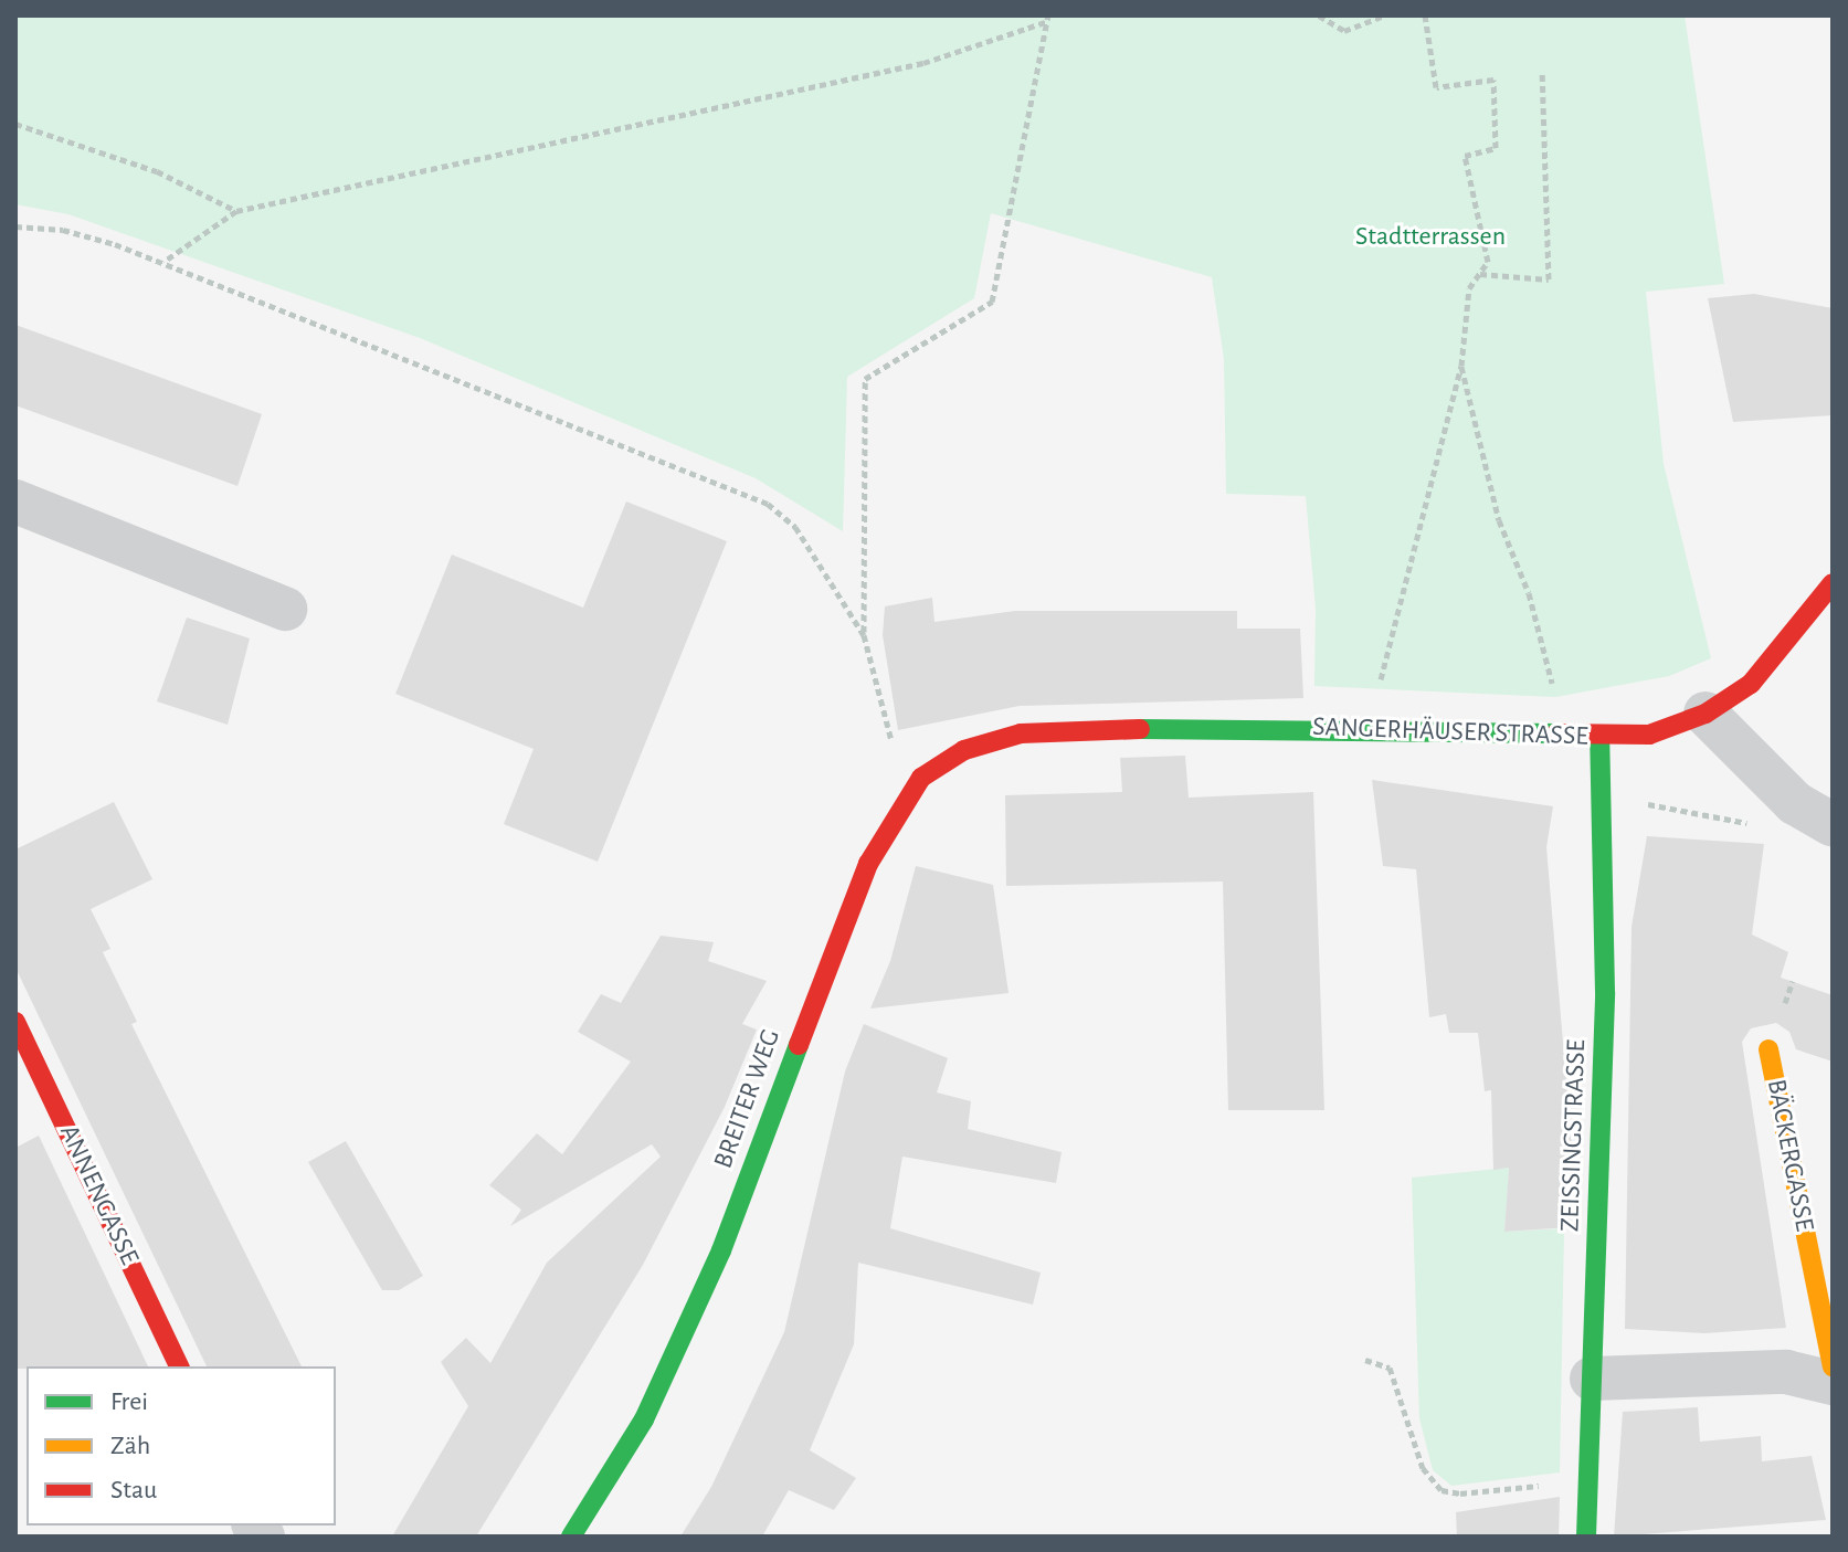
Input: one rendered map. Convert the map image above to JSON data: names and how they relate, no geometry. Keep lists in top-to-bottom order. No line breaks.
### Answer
{"streets":{"main road":["SANGERHÄUSER STRASSE","BREITER WEG","ZEISSINGSTRASSE","BÄCKERGASSE","ANNENGASSE"]},"crossings":[["SANGERHÄUSER STRASSE","BREITER WEG"],["SANGERHÄUSER STRASSE","ZEISSINGSTRASSE"]],"parks":["Stadtterrassen"],"legend":["Frei","Zäh","Stau"]}
